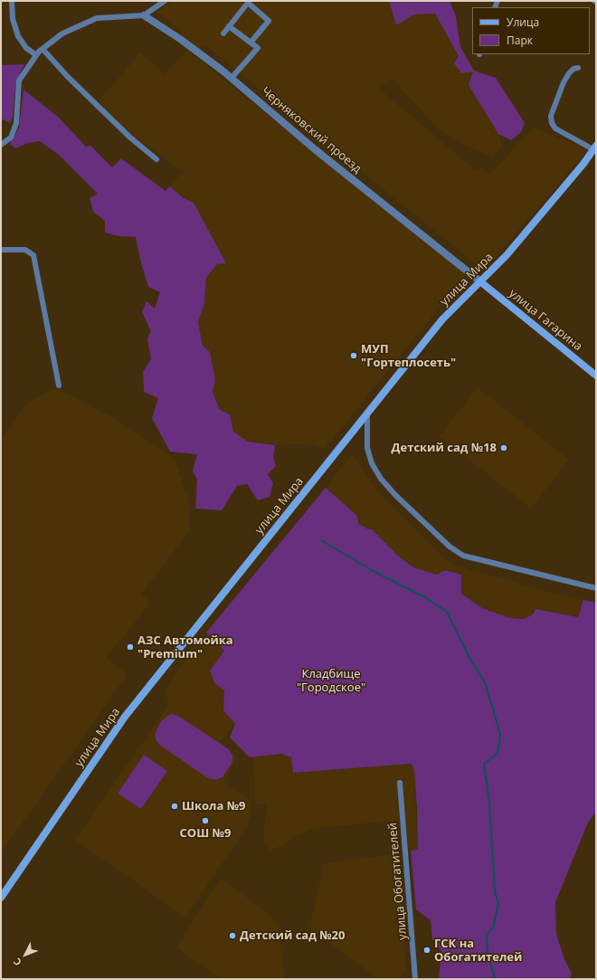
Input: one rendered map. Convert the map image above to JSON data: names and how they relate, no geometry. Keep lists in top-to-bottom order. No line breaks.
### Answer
{"streets":{"main road":["улица Мира","улица Гагарина"],"street":["Черняковский проезд","улица Обогатителей"]},"crossings":[["Черняковский проезд","улица Мира"],["Черняковский проезд","улица Гагарина"],["улица Мира","улица Гагарина"]],"parks":["Кладбище \"Городское\""],"places":["МУП \"Гортеплосеть\"","Детский сад №18","АЗС Автомойка \"Premium\"","Школа №9","СОШ №9","Детский сад №20","ГСК на Обогатителей"],"legend":["Улица","Парк"],"north":"bottom left"}
